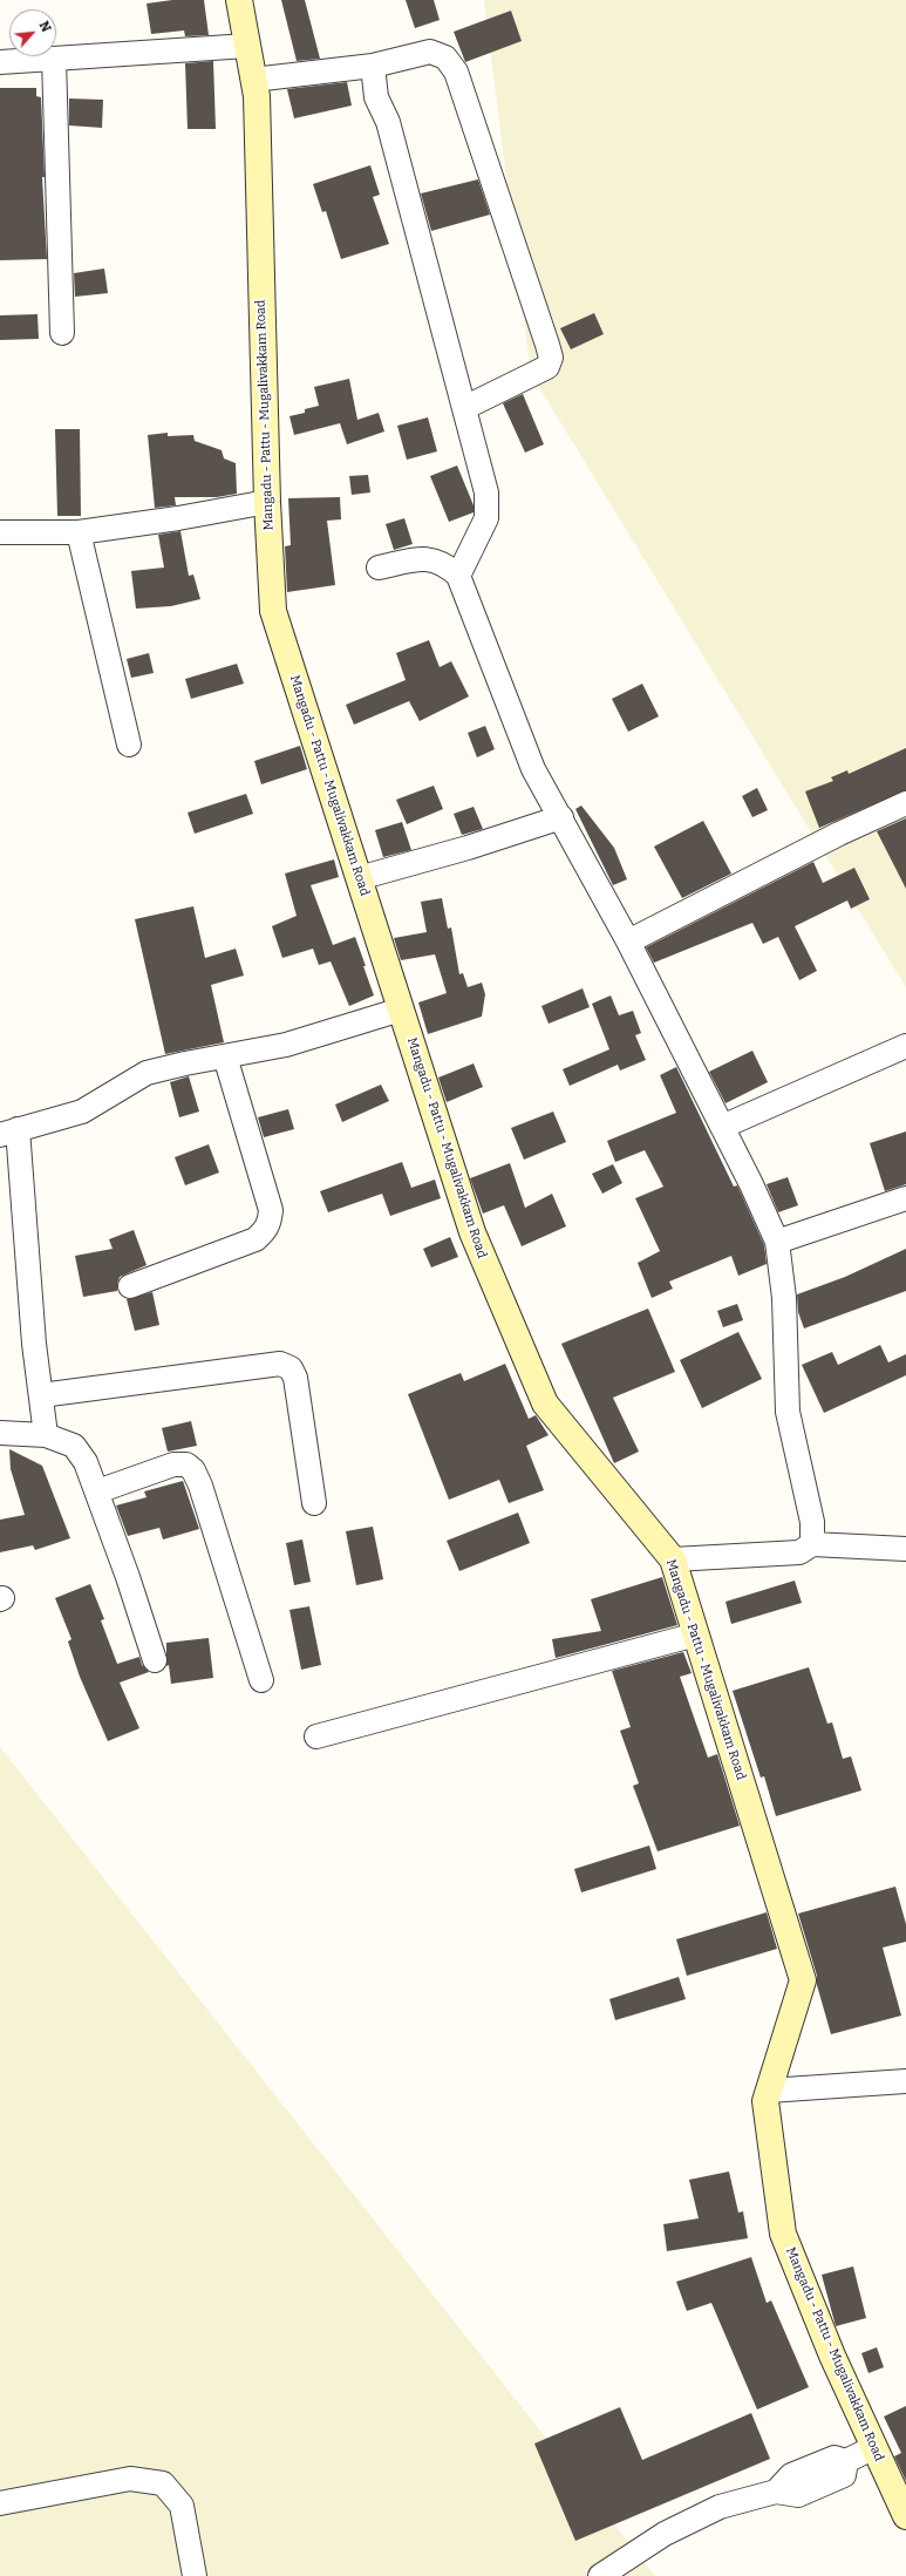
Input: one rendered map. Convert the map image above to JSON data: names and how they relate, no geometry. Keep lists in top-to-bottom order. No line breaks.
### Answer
{"streets":{"street":["Mangadu - Pattu - Mugalivakkam Road"]},"north":"top right"}
